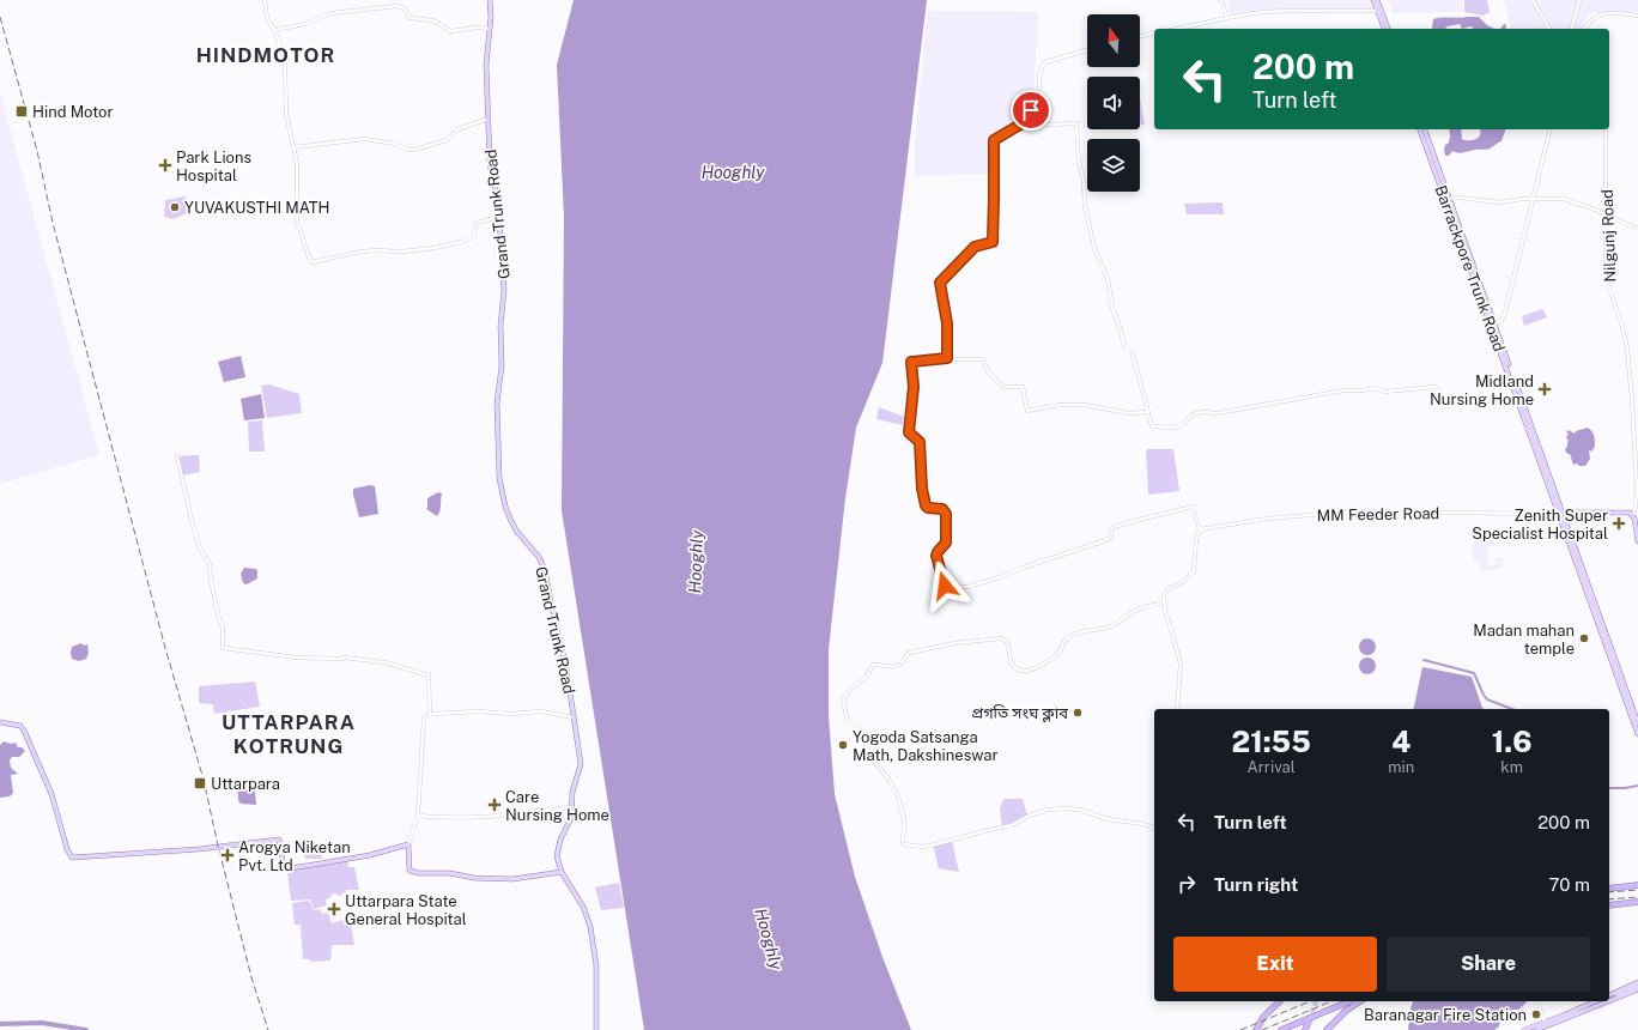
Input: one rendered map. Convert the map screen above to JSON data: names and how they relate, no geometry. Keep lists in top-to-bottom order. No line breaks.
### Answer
{"streets":{"main road":["Grand Trunk Road","Barrackpore Trunk Road"],"street":["Nilgunj Road","MM Feeder Road"]},"crossings":[["Barrackpore Trunk Road","MM Feeder Road"]],"districts":["HINDMOTOR","UTTARPARA KOTRUNG"],"water":["Hooghly"],"places":{"transit":["Hind Motor","Uttarpara"],"health":["Park Lions Hospital","Midland Nursing Home","Zenith Super Specialist Hospital","Care Nursing Home","Arogya Niketan Pvt. Ltd","Uttarpara State General Hospital"],"other":["YUVAKUSTHI MATH","Madan mahan temple","প্রগতি সংঘ ক্লাব","Yogoda Satsanga Math, Dakshineswar","Baranagar Fire Station"]},"north":"top","page":{"turn":["200 m","Turn left"],"eta":["21:55","Arrival","4","min","1.6","km"],"list":[{"name":"Turn left","value":"200 m"},{"name":"Turn right","value":"70 m"}],"buttons":["Exit","Share"]}}
